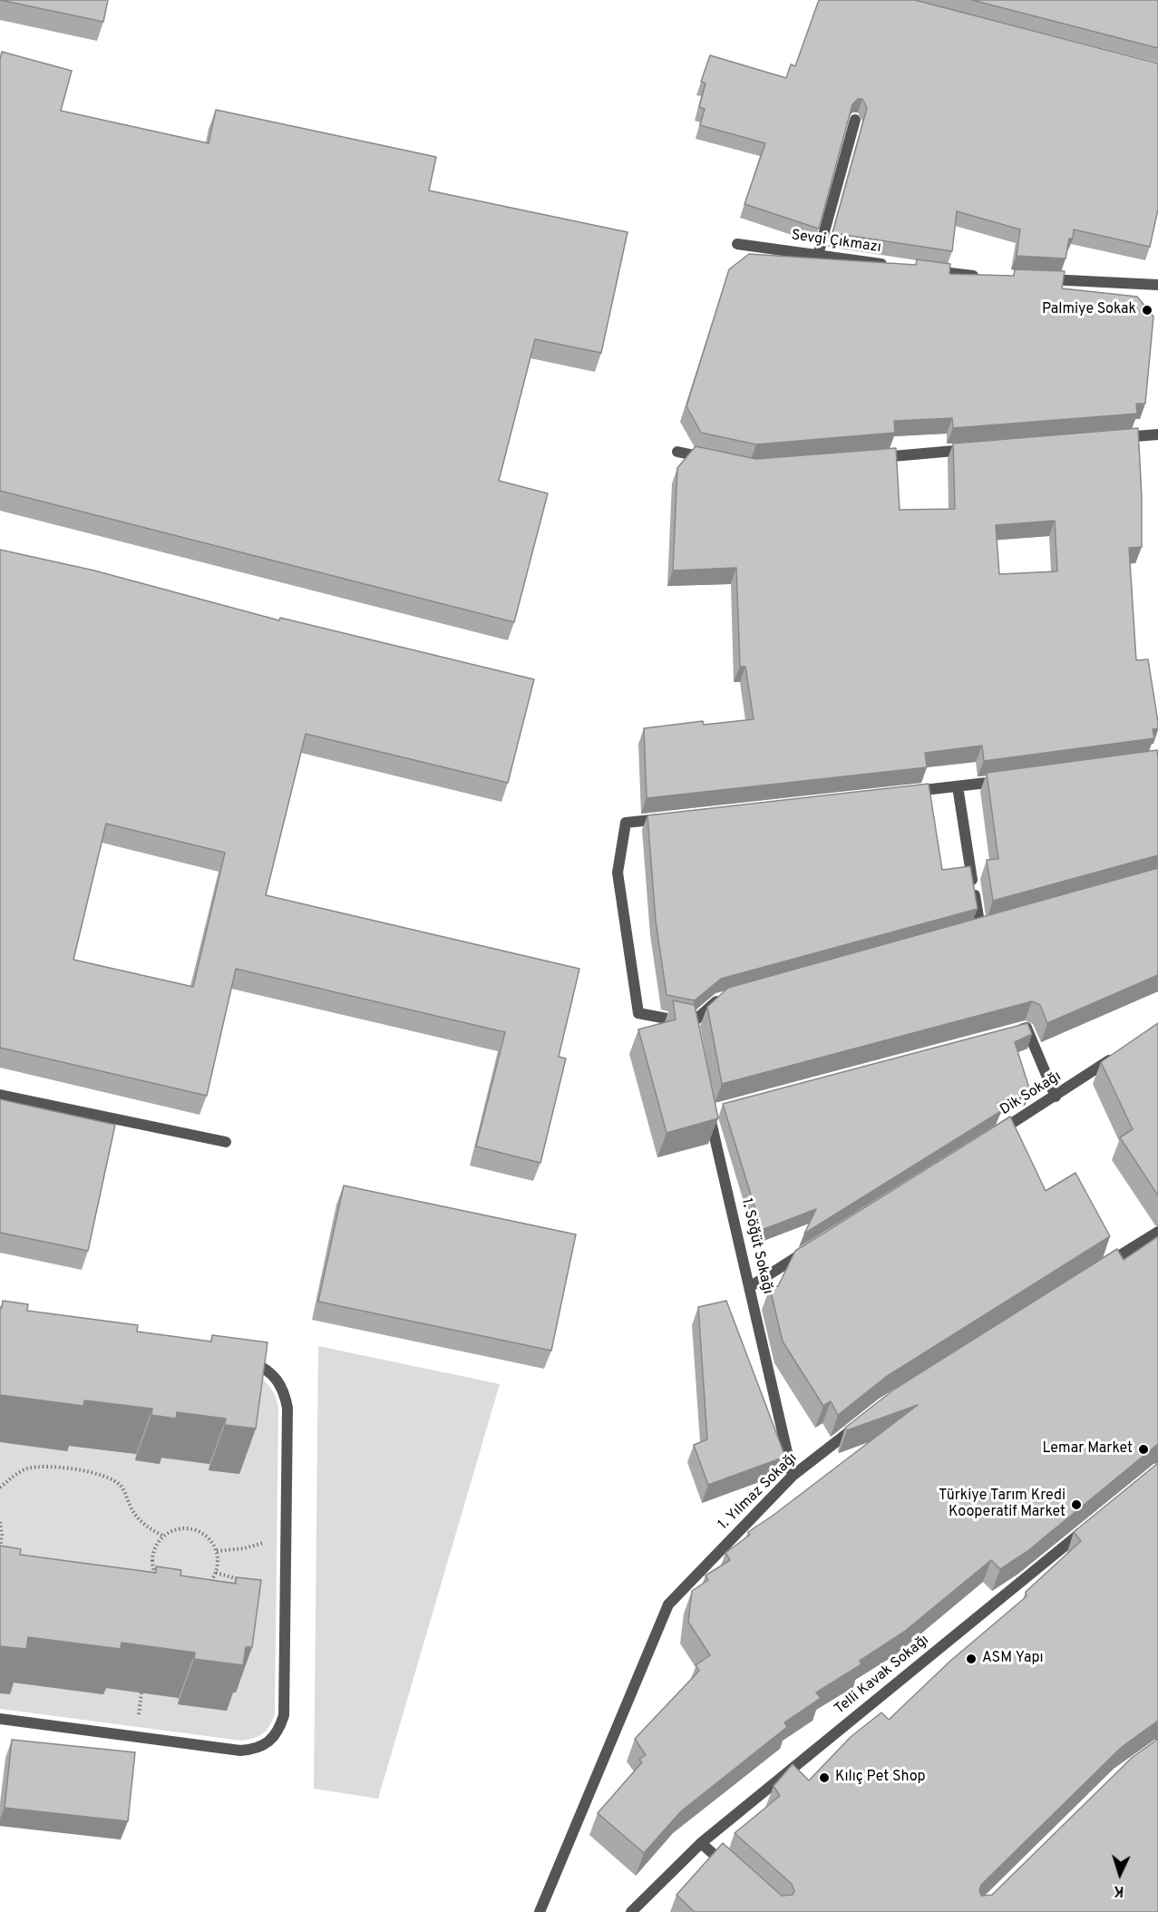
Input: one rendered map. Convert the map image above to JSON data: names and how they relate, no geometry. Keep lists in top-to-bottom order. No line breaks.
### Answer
{"streets":{"street":["Sevgi Çıkmazı","Dik Sokağı","1. Söğüt Sokağı","1. Yılmaz Sokağı","Telli Kavak Sokağı"]},"crossings":[["1. Söğüt Sokağı","1. Yılmaz Sokağı"]],"places":["Palmiye Sokak","Lemar Market","Türkiye Tarım Kredi Kooperatif Market","ASM Yapı","Kılıç Pet Shop"],"north":"bottom"}
